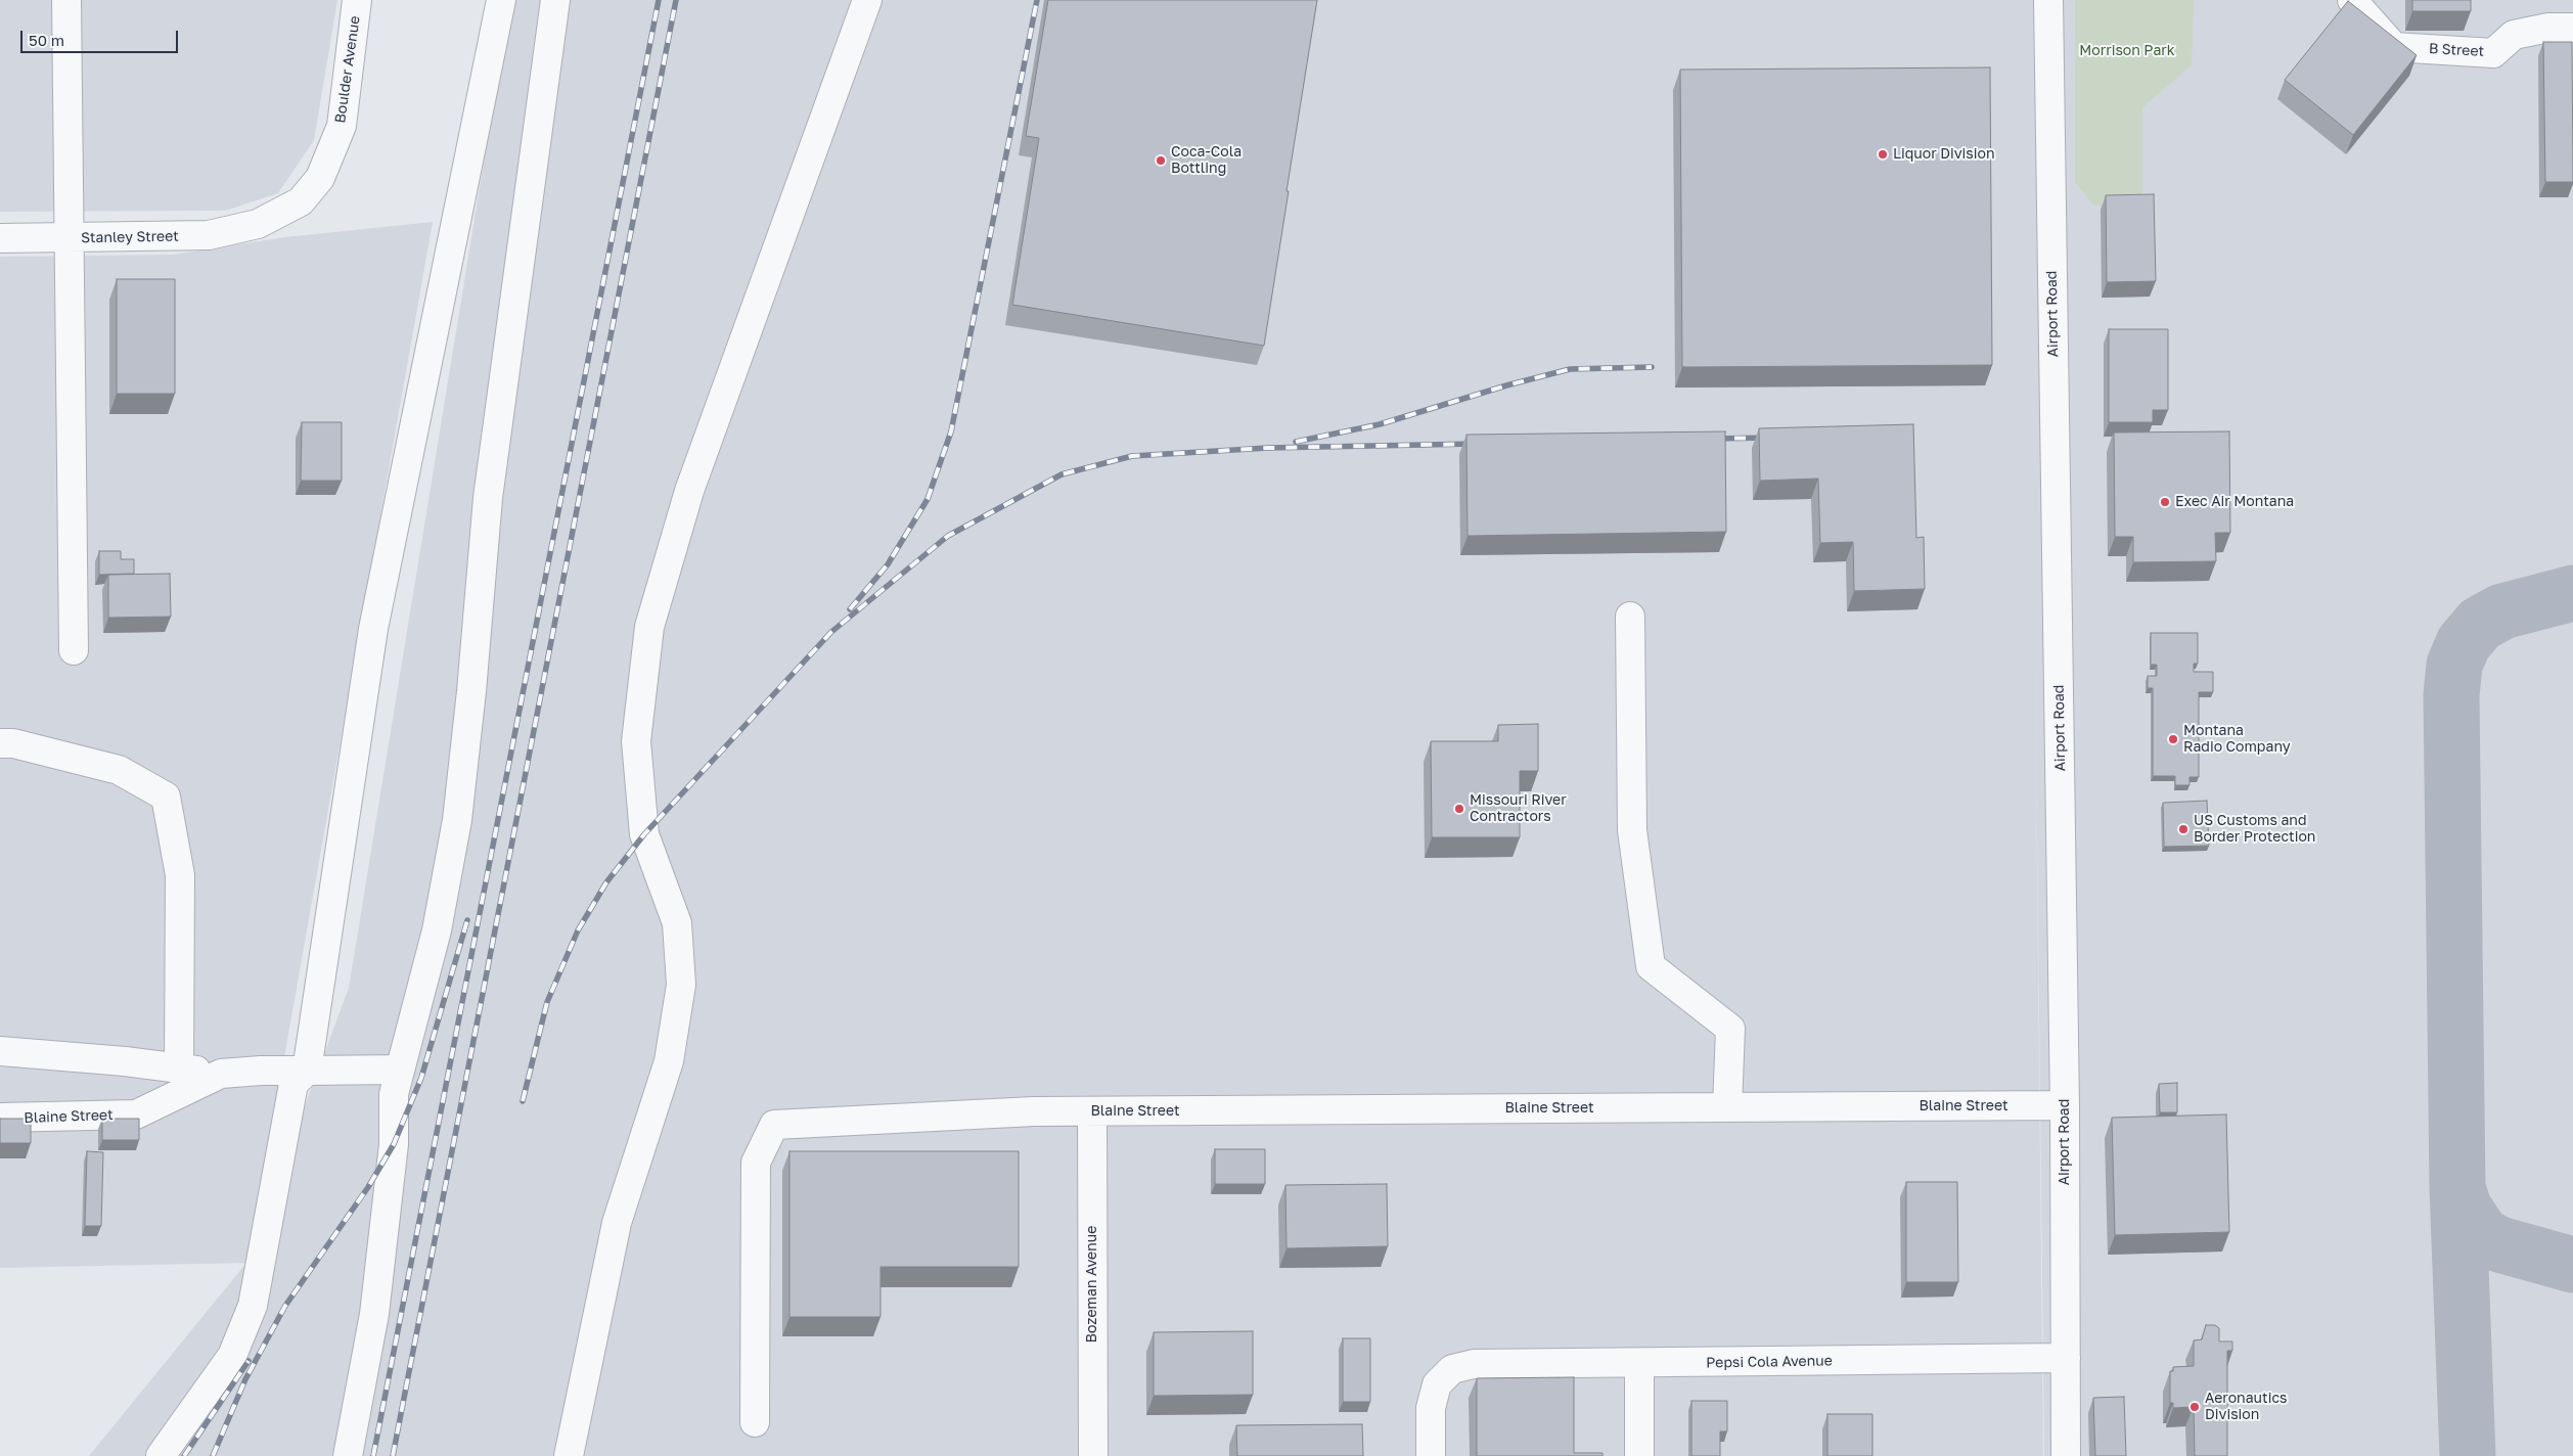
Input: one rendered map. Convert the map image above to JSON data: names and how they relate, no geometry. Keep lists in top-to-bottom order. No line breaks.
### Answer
{"streets":{"street":["B Street","Boulder Avenue","Stanley Street","Airport Road","Blaine Street","Bozeman Avenue","Pepsi Cola Avenue"]},"crossings":[["Boulder Avenue","Stanley Street"],["Airport Road","Blaine Street"],["Airport Road","Pepsi Cola Avenue"],["Blaine Street","Bozeman Avenue"]],"parks":["Morrison Park"],"places":["Liquor Division","Coca-Cola Bottling","Exec Air Montana","Montana Radio Company","Missouri River Contractors","US Customs and Border Protection","Aeronautics Division"],"scale_bar":"50 m"}
